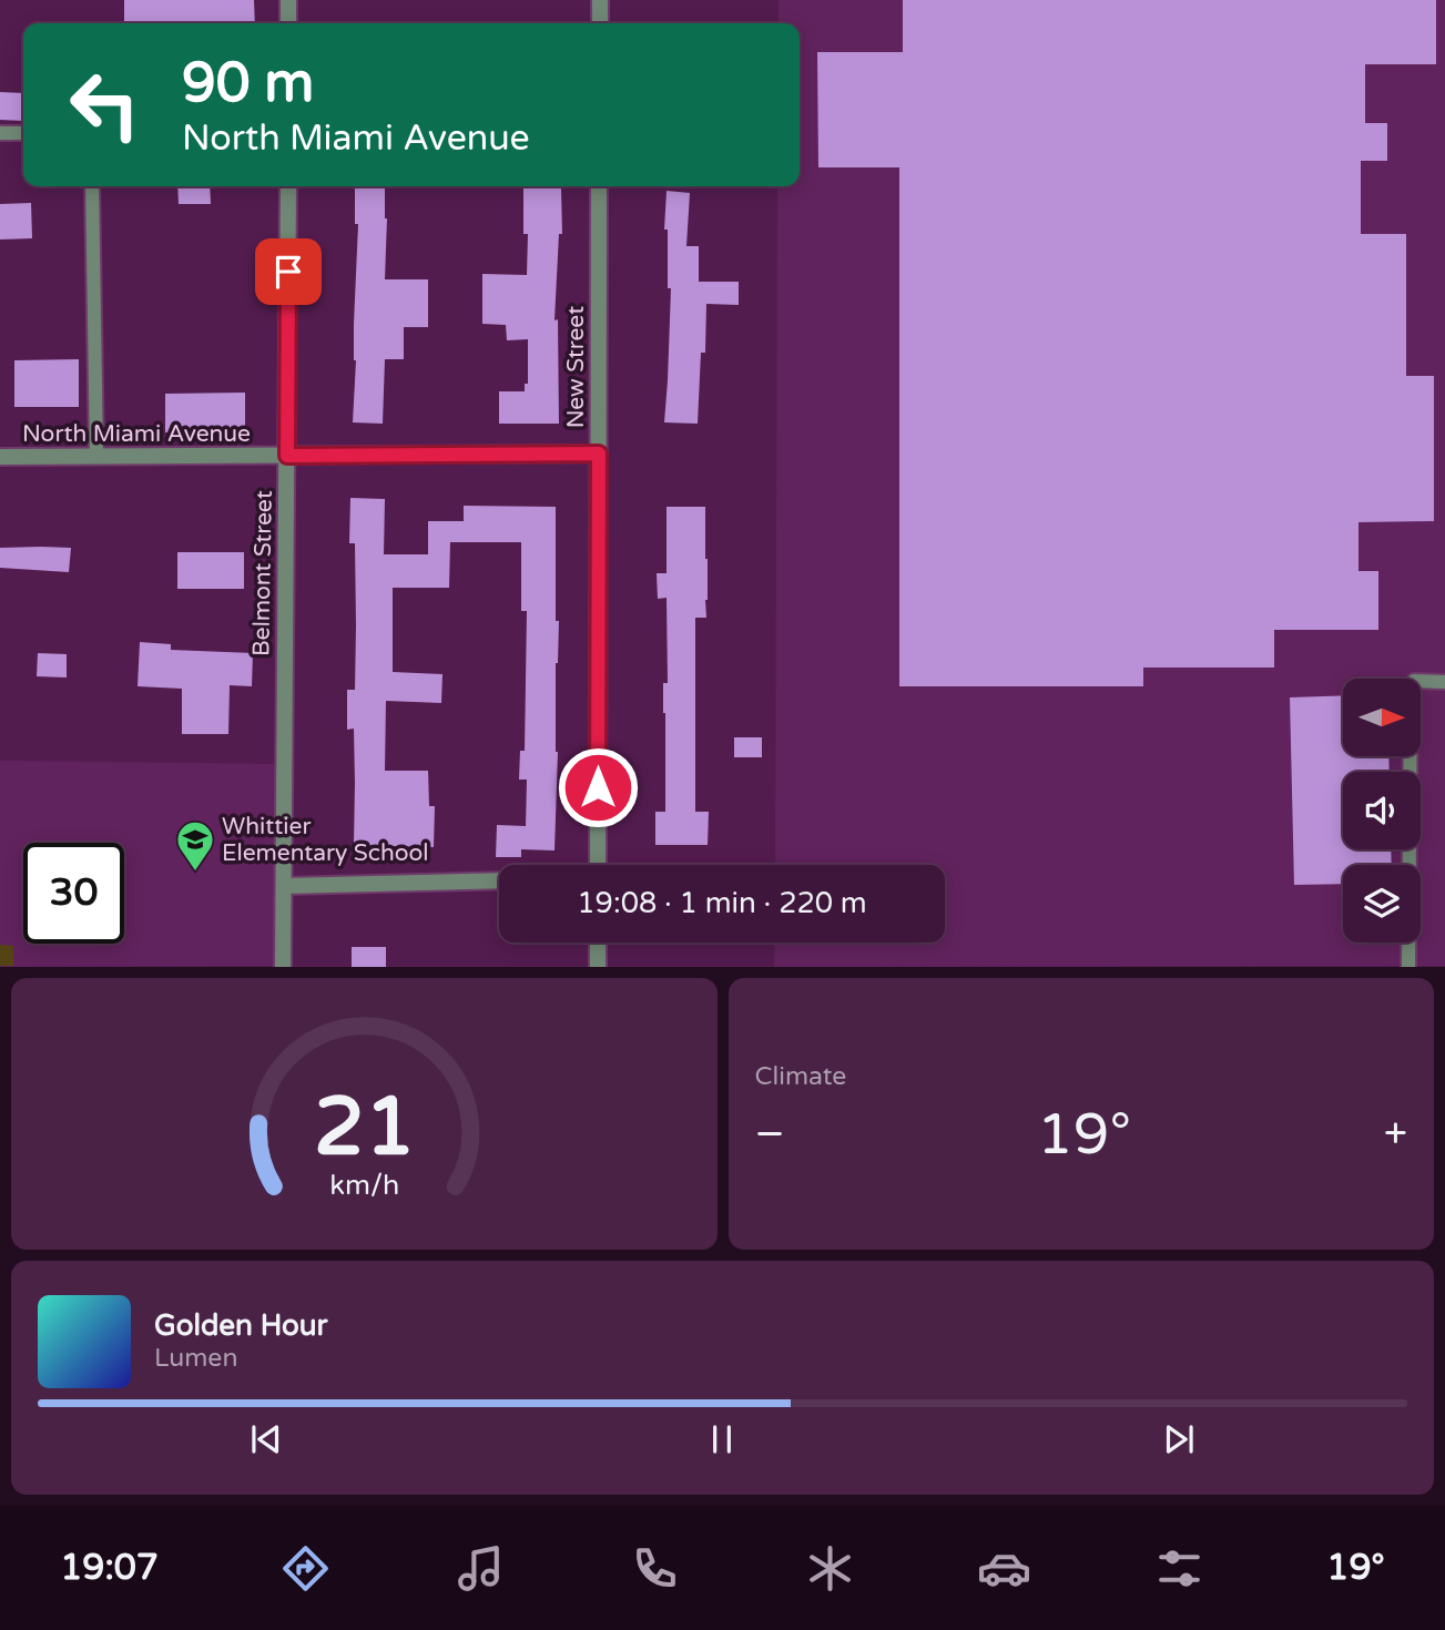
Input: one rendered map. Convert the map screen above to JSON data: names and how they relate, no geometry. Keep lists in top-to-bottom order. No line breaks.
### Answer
{"streets":{"street":["New Street","North Miami Avenue","Belmont Street"]},"crossings":[["New Street","North Miami Avenue"],["North Miami Avenue","Belmont Street"]],"places":{"school or university":["Whittier Elementary School"]},"north":"right","page":{"turn":["90 m","North Miami Avenue"],"limit":"30","trip":"19:08 · 1 min · 220 m","tile":"Climate","heat":["−","19°","+"],"song":["Golden Hour","Lumen"],"tabs":["19:07","19°"],"gauge":["21","km/h"]}}
